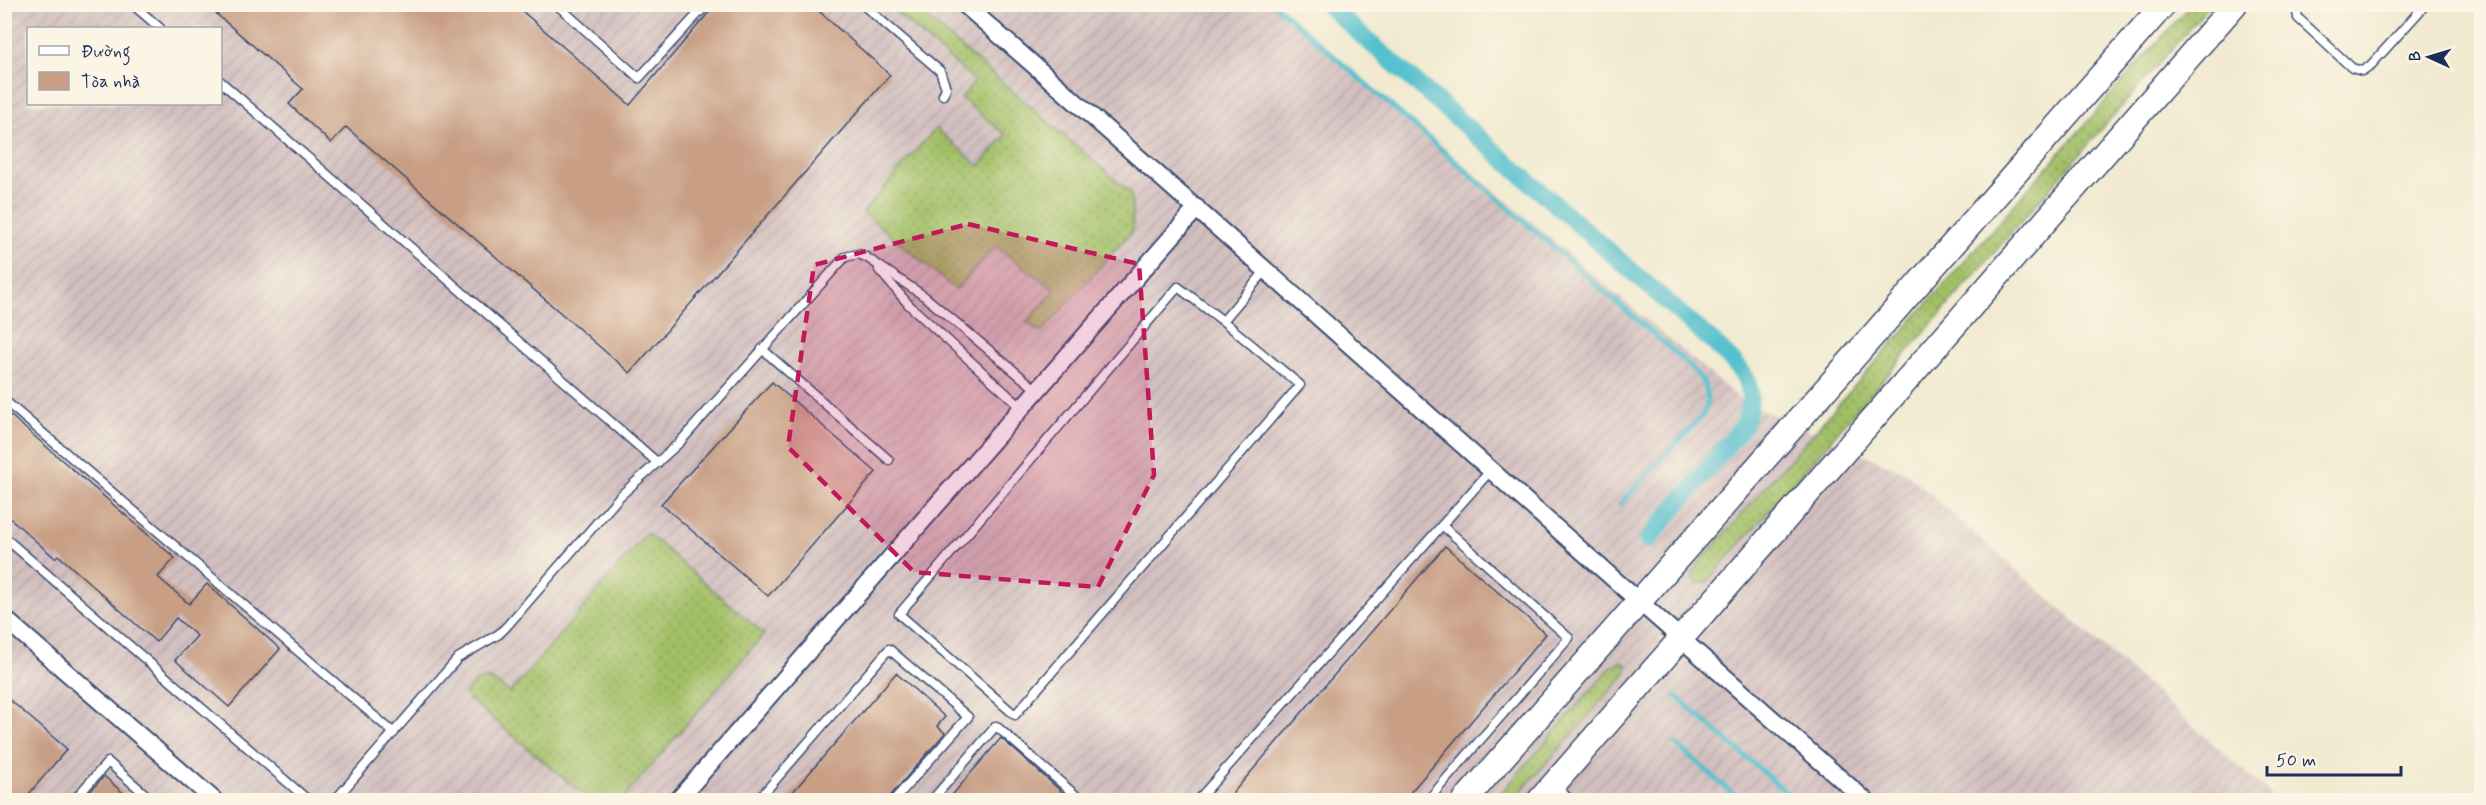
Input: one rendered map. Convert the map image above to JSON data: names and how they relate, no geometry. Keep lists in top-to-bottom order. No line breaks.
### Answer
{"legend":["Đường","Tòa nhà"],"scale_bar":"50 m","north":"left"}
